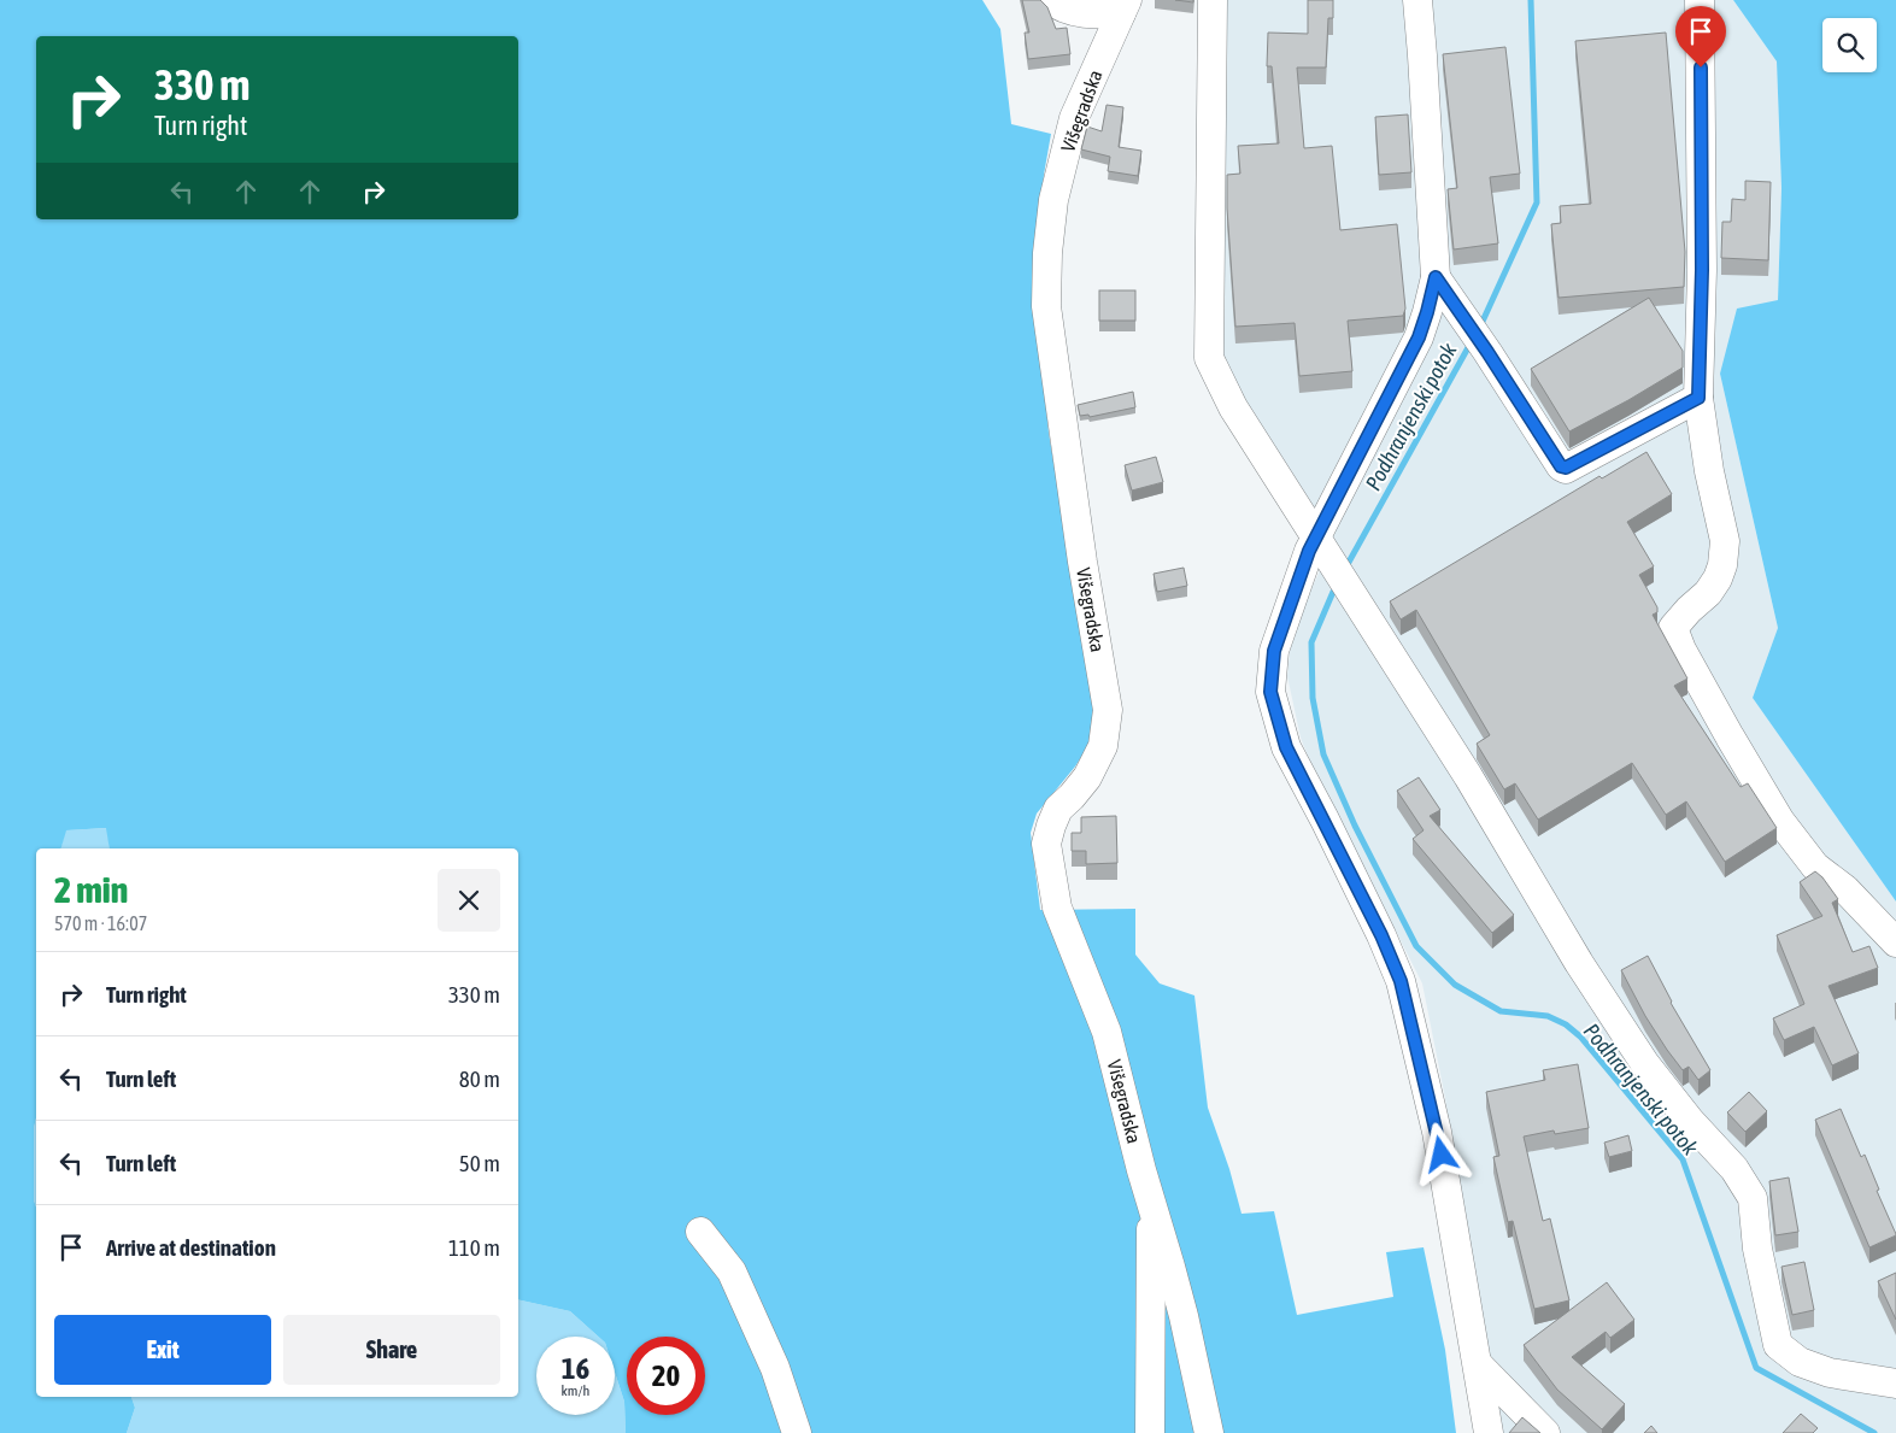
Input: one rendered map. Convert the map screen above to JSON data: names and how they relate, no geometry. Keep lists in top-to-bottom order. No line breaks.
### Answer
{"streets":{"street":["Višegradska"]},"water":["Podhranjenski potok"],"page":{"turn":["330 m","Turn right"],"heading":["2 min","570 m · 16:07"],"list":[{"name":"Turn right","value":"330 m"},{"name":"Turn left","value":"80 m"},{"name":"Turn left","value":"50 m"},{"name":"Arrive at destination","value":"110 m"}],"buttons":["Exit","Share"],"speed":"16 km/h","limit":"20"}}
